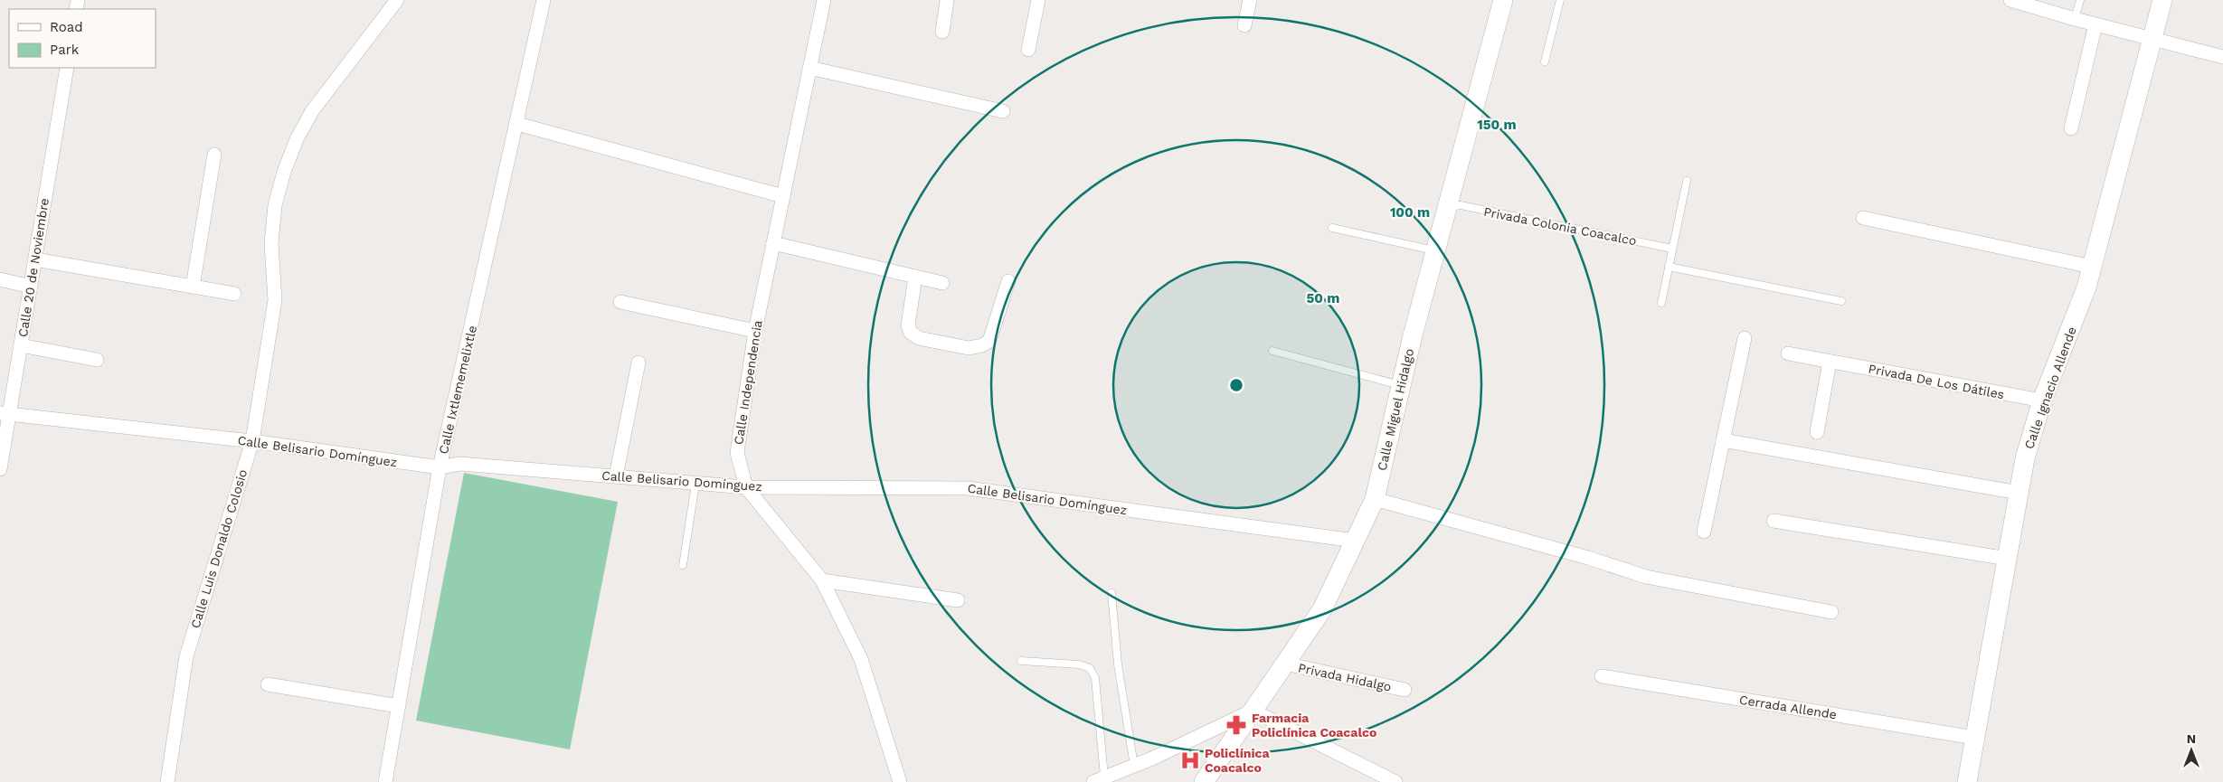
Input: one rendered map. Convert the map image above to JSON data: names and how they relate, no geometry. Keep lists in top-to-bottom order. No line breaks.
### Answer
{"streets":{"street":["Calle 20 de Noviembre","Privada De Los Dátiles","Calle Independencia","Calle Ignacio Allende","Calle Ixtlememelixtle","Calle Miguel Hidalgo","Calle Belisario Domínguez","Calle Luis Donaldo Colosio","Privada Hidalgo","Cerrada Allende"],"lane":["Privada Colonia Coacalco"]},"crossings":[["Privada Colonia Coacalco","Calle Miguel Hidalgo"],["Calle 20 de Noviembre","Calle Belisario Domínguez"],["Privada De Los Dátiles","Calle Ignacio Allende"],["Calle Independencia","Calle Belisario Domínguez"],["Calle Ignacio Allende","Cerrada Allende"],["Calle Ixtlememelixtle","Calle Belisario Domínguez"],["Calle Miguel Hidalgo","Calle Belisario Domínguez"],["Calle Miguel Hidalgo","Privada Hidalgo"],["Calle Belisario Domínguez","Calle Luis Donaldo Colosio"]],"places":{"pharmacy":["Farmacia Policlínica Coacalco"],"hospital":["Policlínica Coacalco"]},"legend":["Road","Park"],"north":"top","rings":["150 m","100 m","50 m"]}
